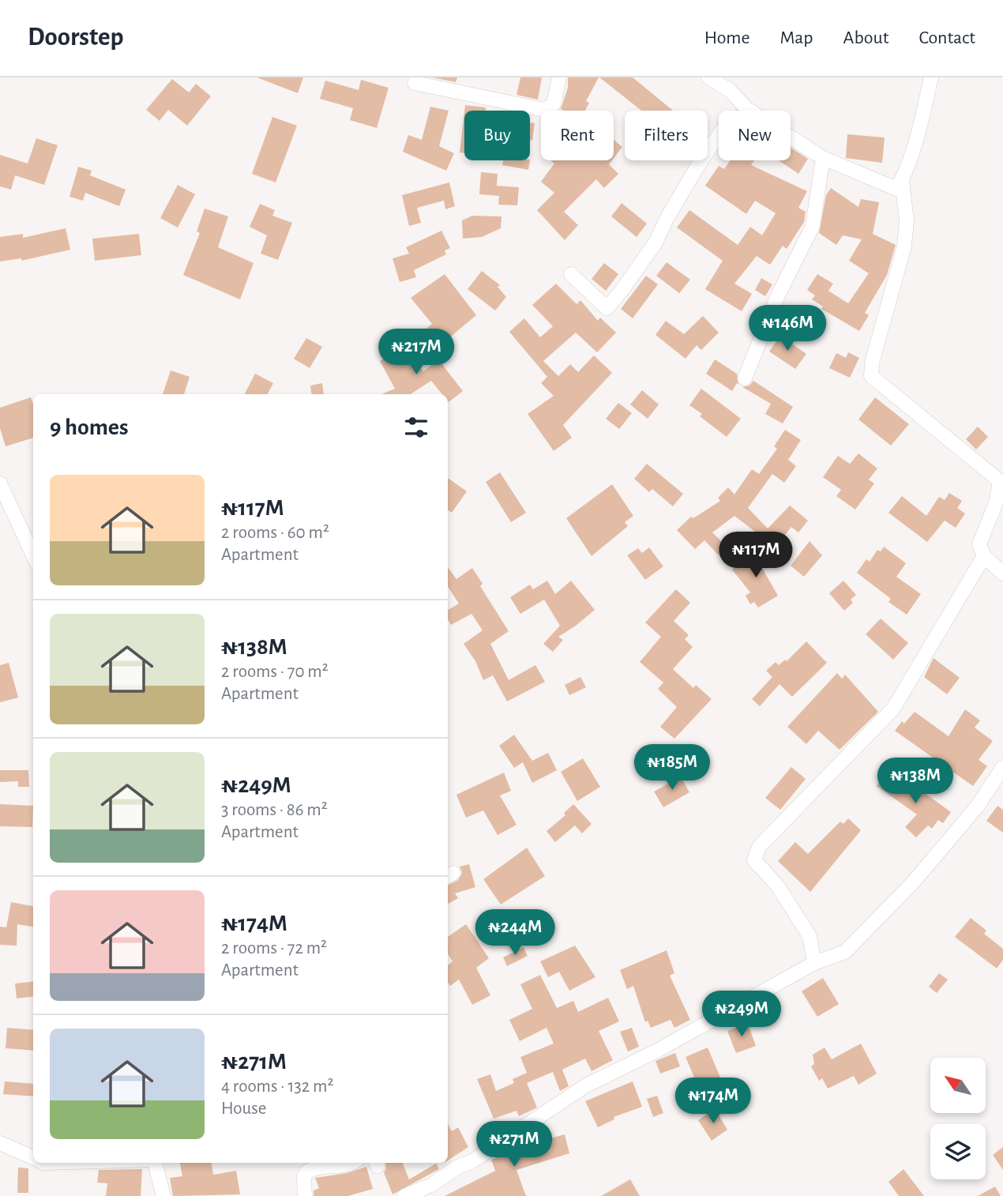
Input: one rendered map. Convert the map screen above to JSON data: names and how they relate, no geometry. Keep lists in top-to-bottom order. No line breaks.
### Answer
{"north":"top left","page":{"header":"Doorstep","nav":["Home","Map","About","Contact"],"chip":["Buy","Rent","Filters","New"],"price":["₦146M","₦217M","₦117M","₦185M","₦138M","₦244M","₦249M","₦174M","₦271M"],"heading":"9 homes","list":[{"name":"₦117M","note":"2 rooms · 60 m² · Apartment"},{"name":"₦138M","note":"2 rooms · 70 m² · Apartment"},{"name":"₦249M","note":"3 rooms · 86 m² · Apartment"},{"name":"₦174M","note":"2 rooms · 72 m² · Apartment"},{"name":"₦271M","note":"4 rooms · 132 m² · House"}]}}
